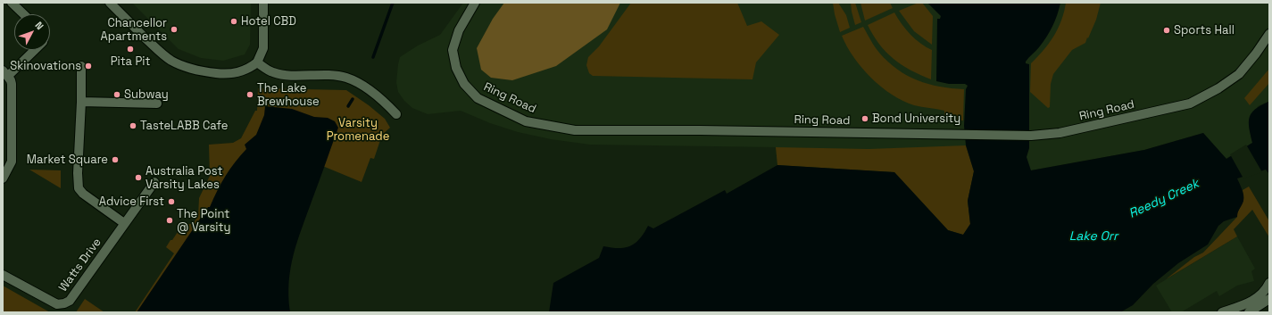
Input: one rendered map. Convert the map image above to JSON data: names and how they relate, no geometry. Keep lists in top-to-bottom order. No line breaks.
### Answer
{"streets":{"street":["Ring Road","Watts Drive"]},"water":["Reedy Creek","Lake Orr"],"parks":["Varsity Promenade"],"places":["Hotel CBD","Chancellor Apartments","Sports Hall","Pita Pit","Skinovations","Subway","The Lake Brewhouse","Bond University","TasteLABB Cafe","Market Square","Australia Post Varsity Lakes","Advice First","The Point @ Varsity"],"north":"top right"}
